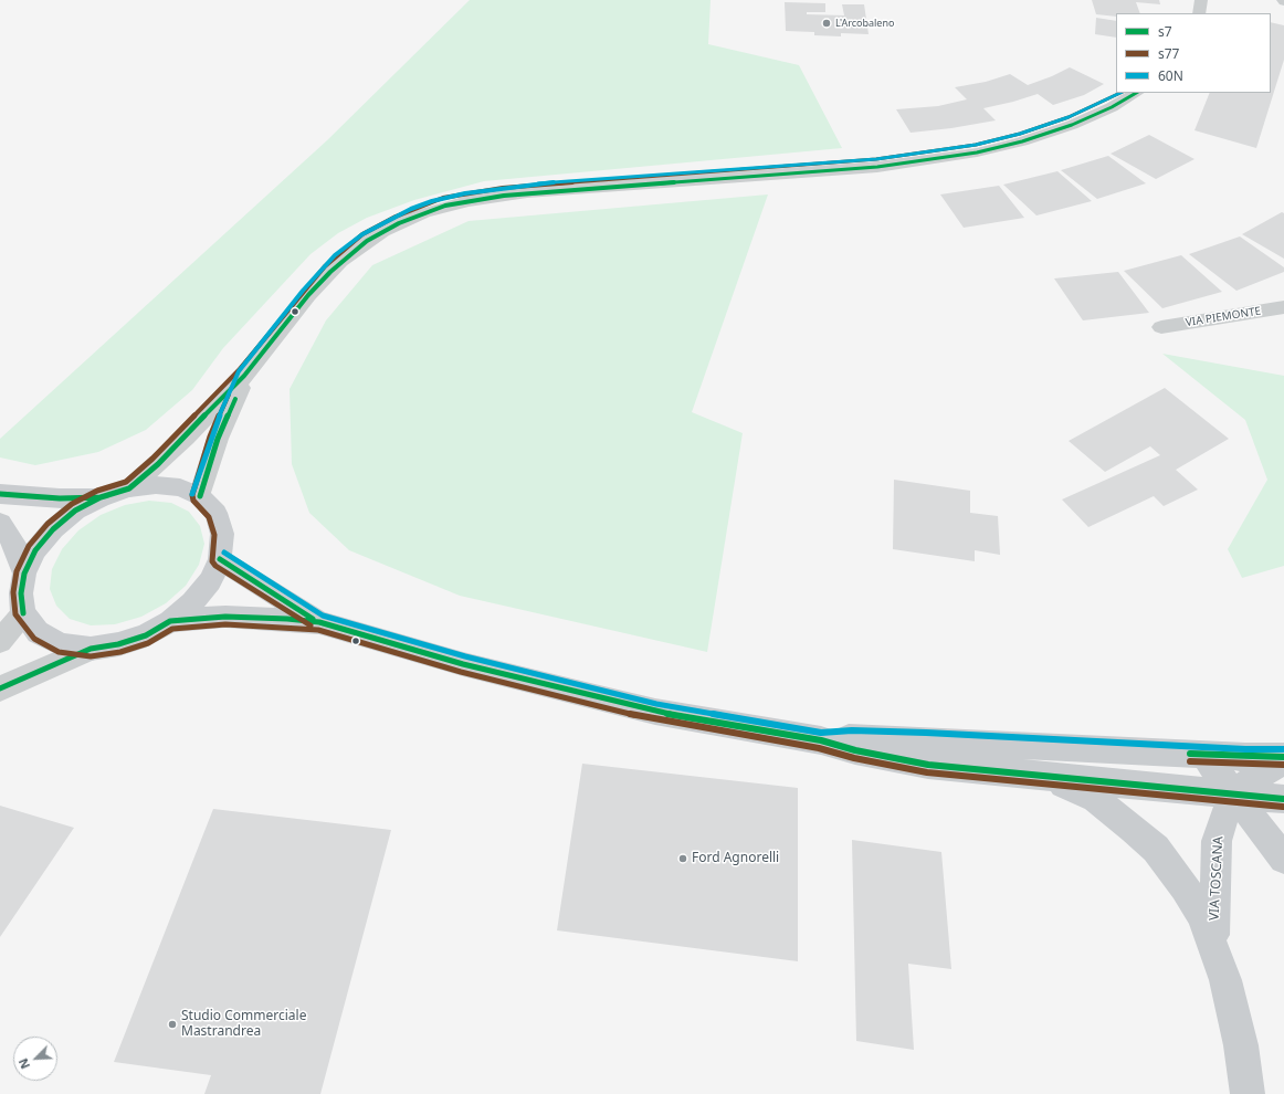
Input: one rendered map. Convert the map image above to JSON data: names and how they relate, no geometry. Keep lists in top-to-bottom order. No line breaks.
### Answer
{"streets":{"main road":["VIA TOSCANA"],"street":["VIA PIEMONTE"]},"places":["L'Arcobaleno","Ford Agnorelli","Studio Commerciale Mastrandrea"],"lines":["transit line s7","transit line s77","transit line 60N"],"legend":["s7","s77","60N"],"north":"bottom left"}
